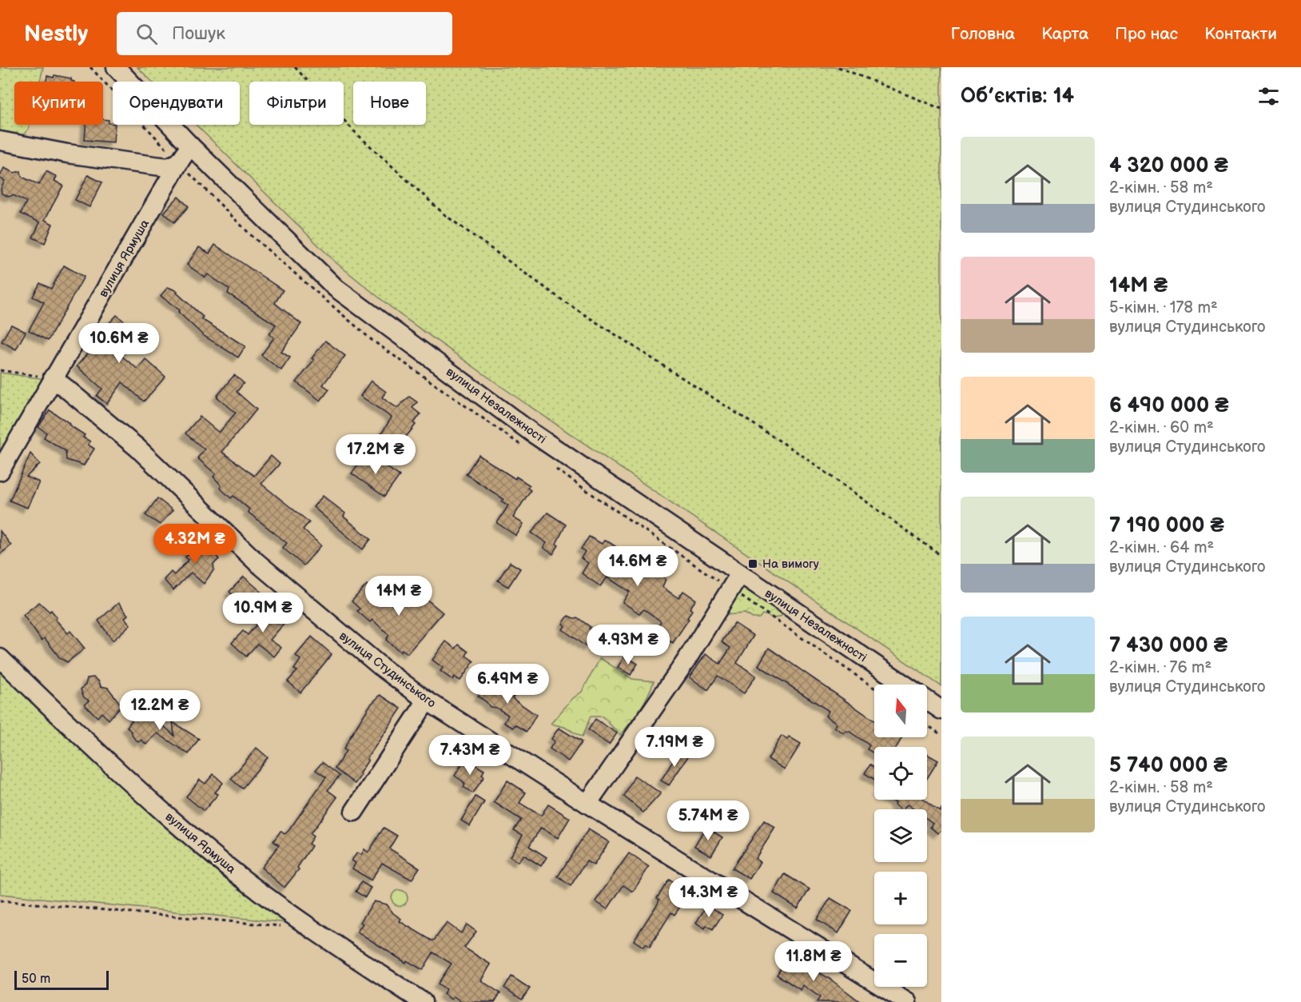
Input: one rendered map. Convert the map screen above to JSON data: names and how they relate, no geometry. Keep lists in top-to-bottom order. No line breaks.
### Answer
{"streets":{"street":["вулиця Ярмуша","вулиця Незалежності","вулиця Студинського"]},"crossings":[["вулиця Ярмуша","вулиця Незалежності"],["вулиця Ярмуша","вулиця Студинського"]],"places":{"transit":["На вимогу"]},"scale_bar":"50 m","north":"top","page":{"header":"Nestly","search":"Пошук","nav":["Головна","Карта","Про нас","Контакти"],"heading":"Об’єктів: 14","chip":["Купити","Орендувати","Фільтри","Нове"],"list":[{"name":"4 320 000 ₴","note":"2-кімн. · 58 m² · вулиця Студинського"},{"name":"14M ₴","note":"5-кімн. · 178 m² · вулиця Студинського"},{"name":"6 490 000 ₴","note":"2-кімн. · 60 m² · вулиця Студинського"},{"name":"7 190 000 ₴","note":"2-кімн. · 64 m² · вулиця Студинського"},{"name":"7 430 000 ₴","note":"2-кімн. · 76 m² · вулиця Студинського"},{"name":"5 740 000 ₴","note":"2-кімн. · 58 m² · вулиця Студинського"}],"price":["10.6M ₴","17.2M ₴","4.32M ₴","14.6M ₴","14M ₴","10.9M ₴","4.93M ₴","6.49M ₴","12.2M ₴","7.19M ₴","7.43M ₴","5.74M ₴","14.3M ₴","11.8M ₴"],"map_buttons":["+","−"],"scale":"50 m"}}
